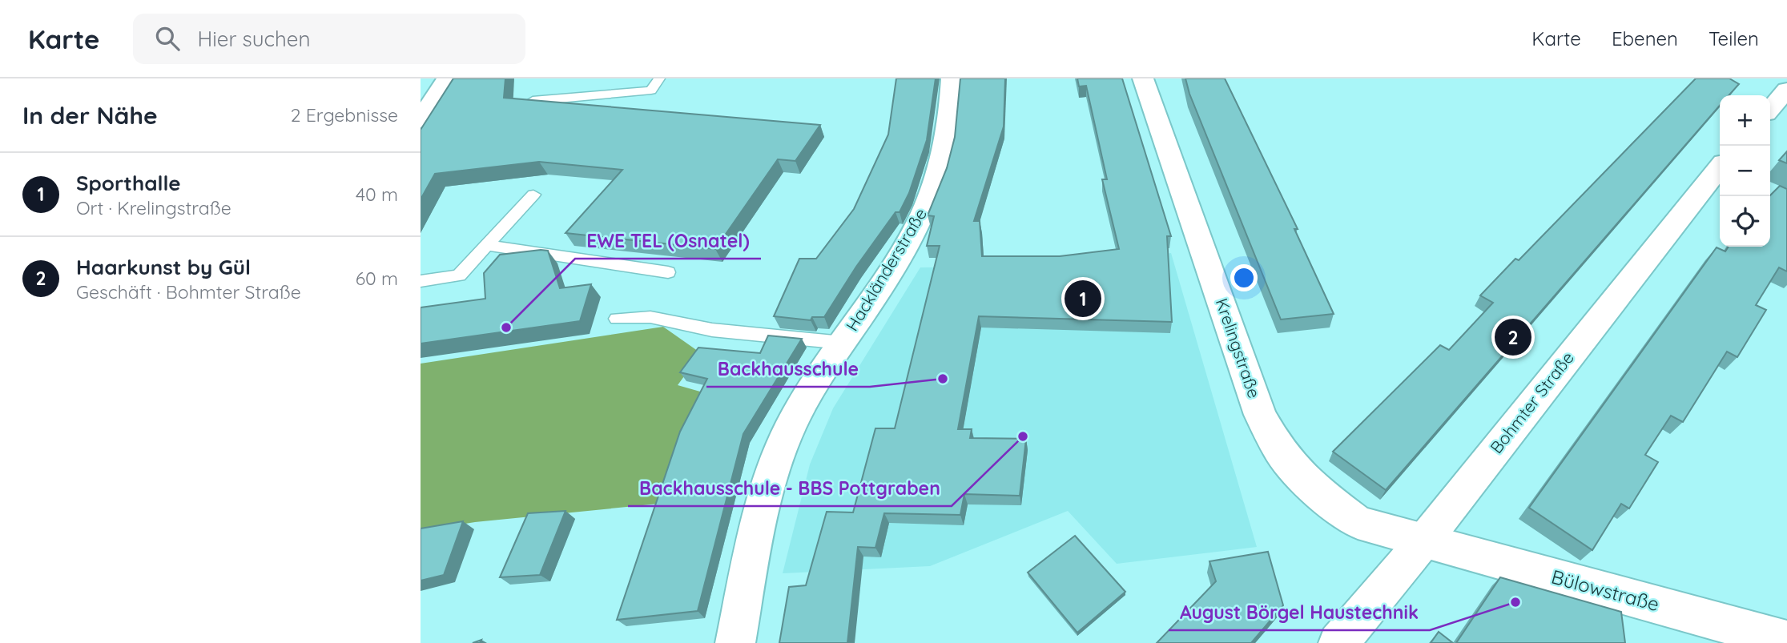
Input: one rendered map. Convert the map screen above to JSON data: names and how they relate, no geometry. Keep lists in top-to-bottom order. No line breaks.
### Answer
{"streets":{"street":["Hackländerstraße","Krelingstraße","Bohmter Straße","Bülowstraße"]},"crossings":[["Krelingstraße","Bohmter Straße"],["Krelingstraße","Bülowstraße"],["Bohmter Straße","Bülowstraße"]],"places":["EWE TEL (Osnatel)","Backhausschule","Backhausschule - BBS Pottgraben","August Börgel Haustechnik"],"page":{"header":"Karte","search":"Hier suchen","nav":["Karte","Ebenen","Teilen"],"heading":["In der Nähe","2 Ergebnisse"],"map_buttons":["+","−"],"list":[{"mark":"1","name":"Sporthalle","note":"Ort · Krelingstraße","value":"40 m"},{"mark":"2","name":"Haarkunst by Gül","note":"Geschäft · Bohmter Straße","value":"60 m"}],"pins":["1","2"]}}
